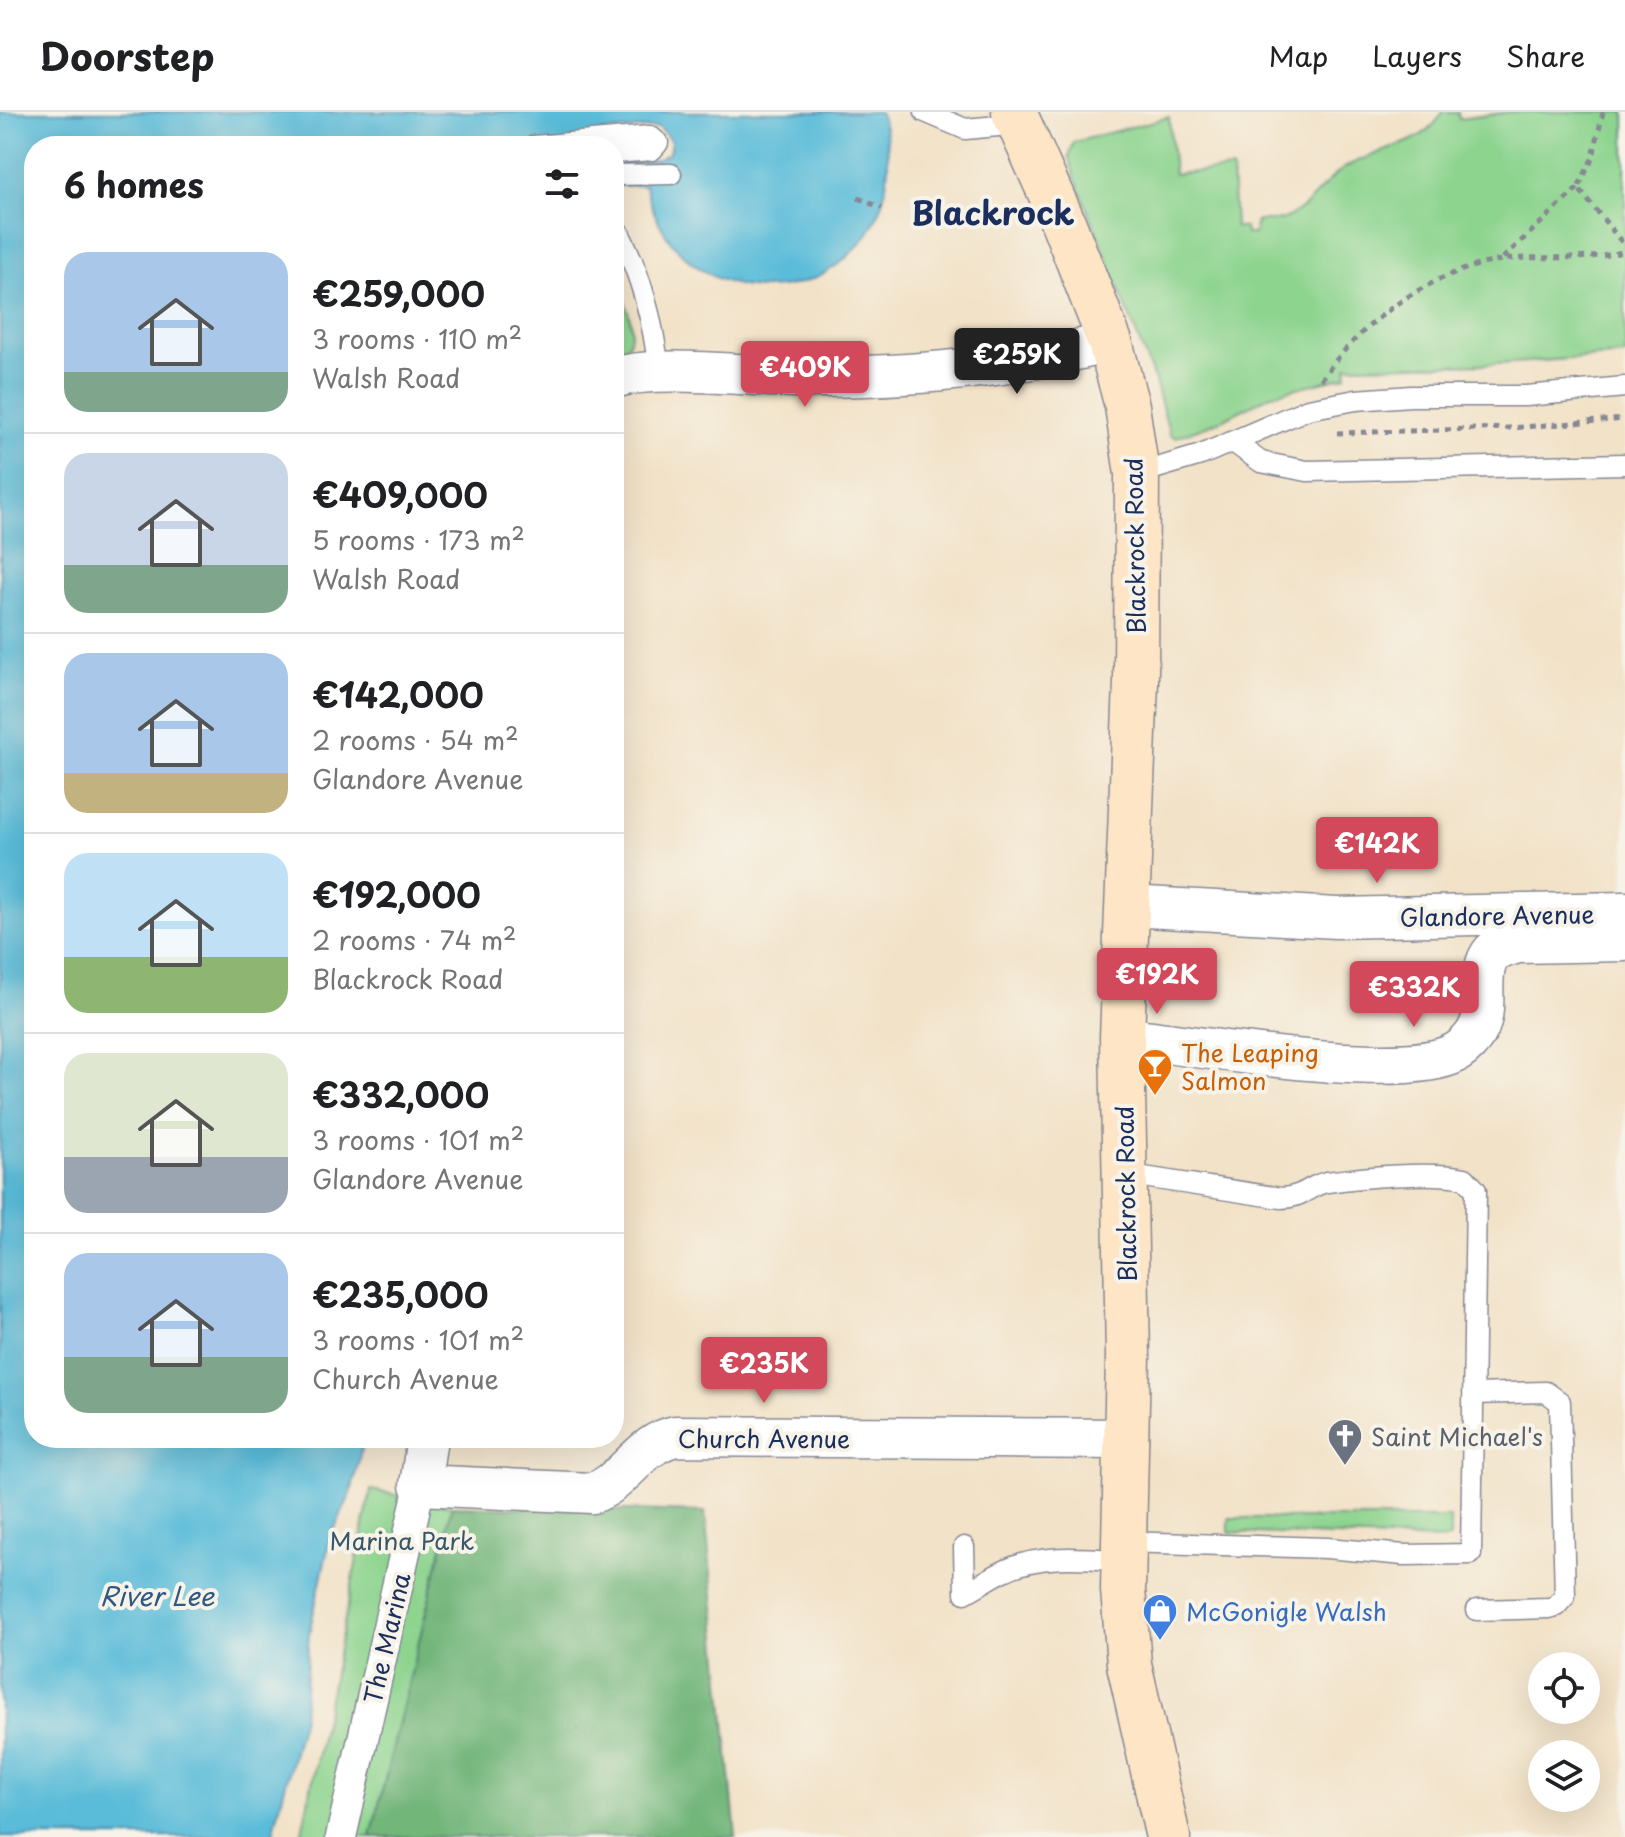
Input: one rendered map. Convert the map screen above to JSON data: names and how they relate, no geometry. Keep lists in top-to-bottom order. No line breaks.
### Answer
{"streets":{"main road":["Blackrock Road"],"street":["Glandore Avenue","Church Avenue","The Marina"]},"crossings":[["Blackrock Road","Glandore Avenue"],["Blackrock Road","Church Avenue"],["Church Avenue","The Marina"]],"districts":["Blackrock"],"water":["River Lee"],"parks":["Marina Park"],"places":{"bar":["The Leaping Salmon"],"church":["Saint Michael's"],"shop":["McGonigle Walsh"]},"page":{"header":"Doorstep","nav":["Map","Layers","Share"],"heading":"6 homes","list":[{"name":"€259,000","note":"3 rooms · 110 m² · Walsh Road"},{"name":"€409,000","note":"5 rooms · 173 m² · Walsh Road"},{"name":"€142,000","note":"2 rooms · 54 m² · Glandore Avenue"},{"name":"€192,000","note":"2 rooms · 74 m² · Blackrock Road"},{"name":"€332,000","note":"3 rooms · 101 m² · Glandore Avenue"},{"name":"€235,000","note":"3 rooms · 101 m² · Church Avenue"}],"price":["€259K","€409K","€142K","€192K","€332K","€235K"]}}
